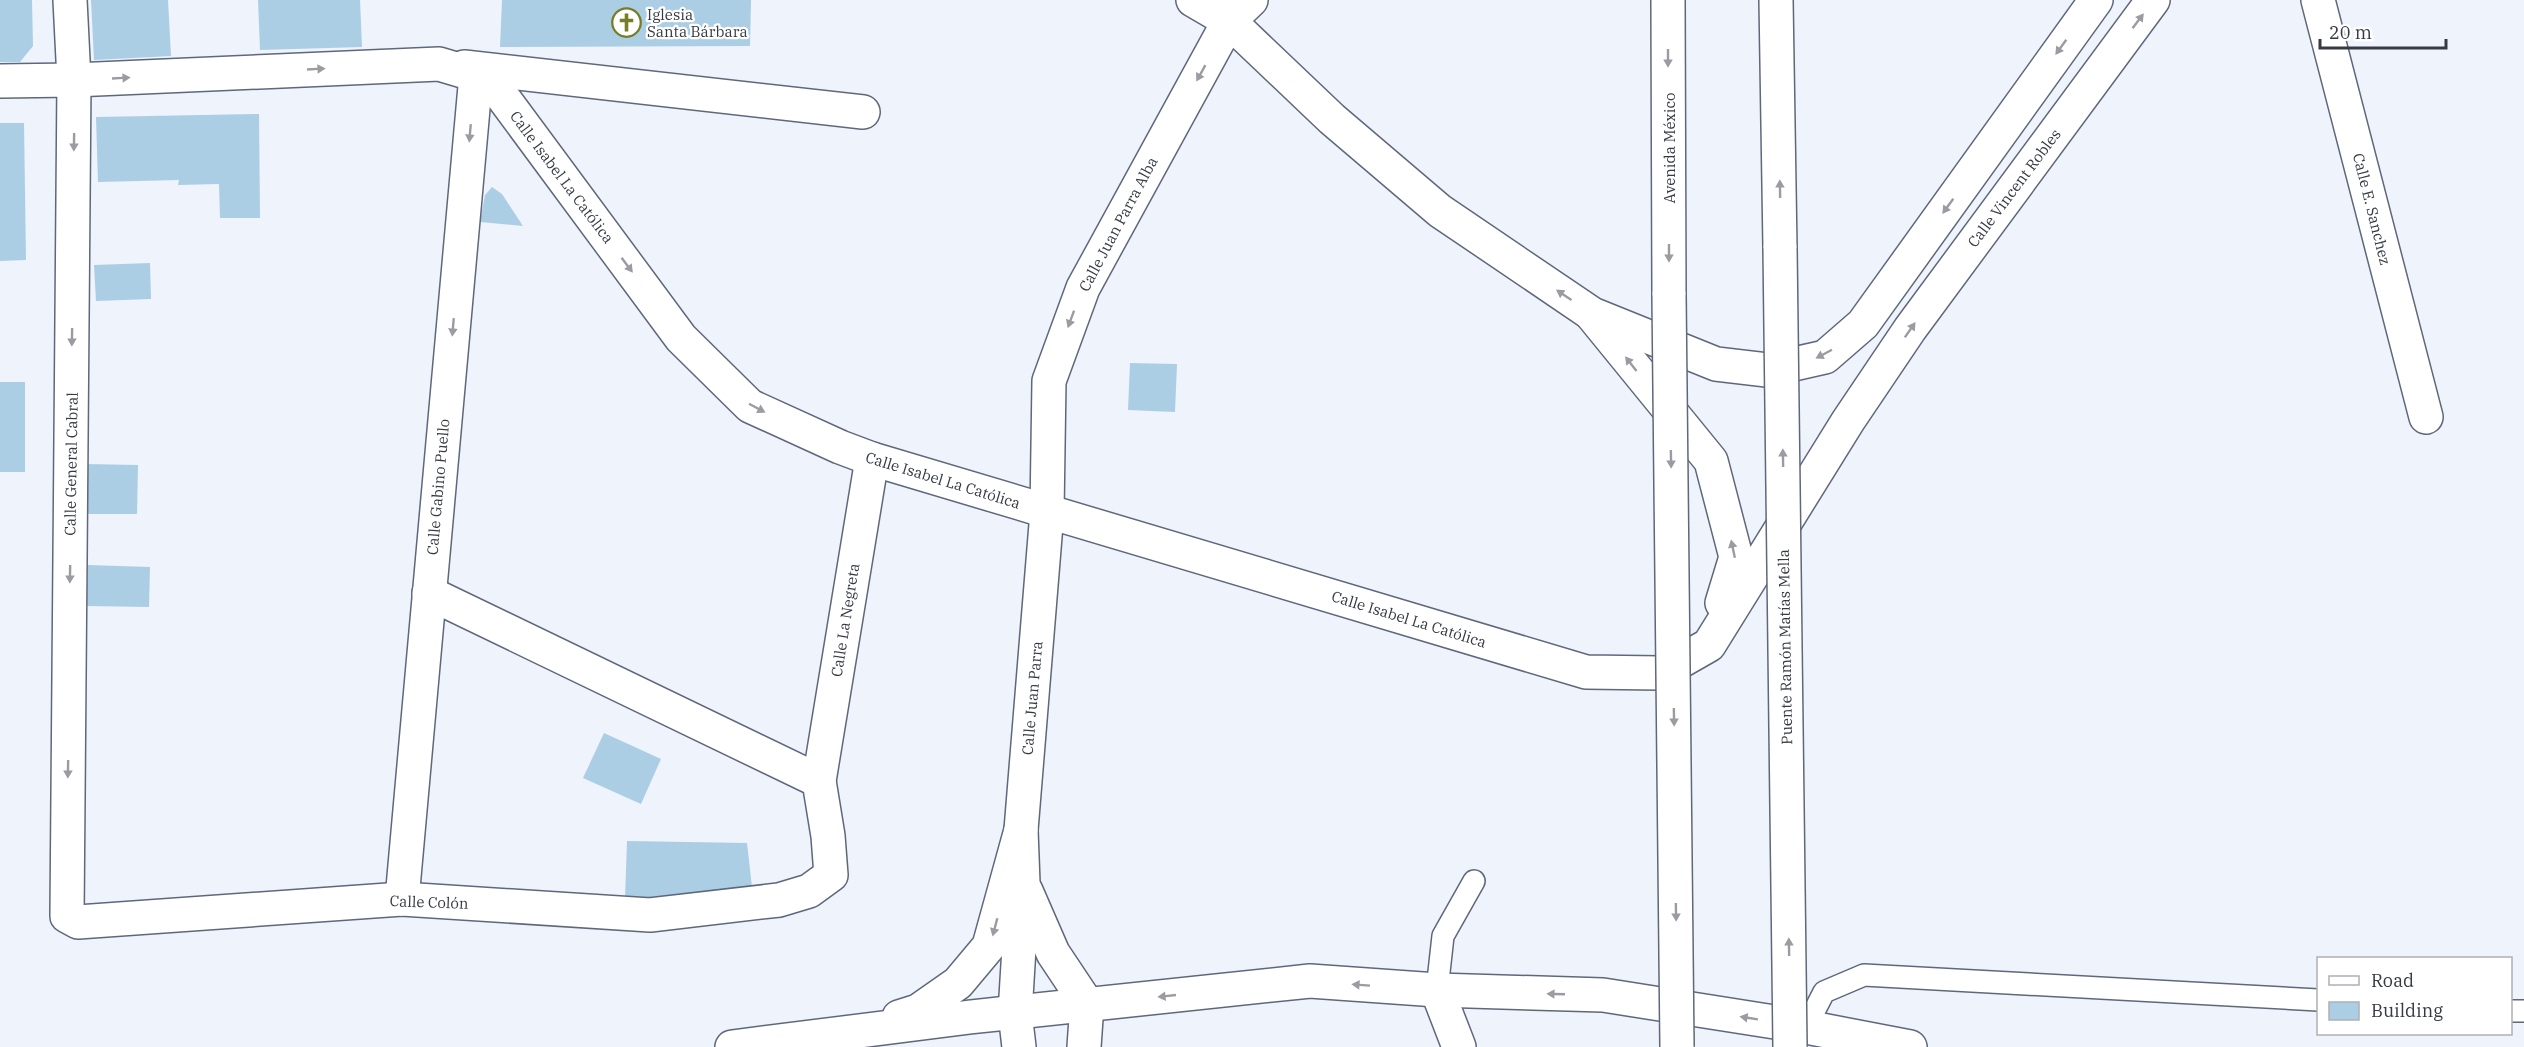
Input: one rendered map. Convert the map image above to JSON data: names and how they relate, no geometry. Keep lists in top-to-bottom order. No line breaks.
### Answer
{"streets":{"street":["Avenida México","Calle Isabel La Católica","Calle Vincent Robles","Calle E. Sanchez","Calle Juan Parra Alba","Calle General Cabral","Calle Gabino Puello","Calle La Negreta","Puente Ramón Matías Mella","Calle Juan Parra","Calle Colón"]},"crossings":[["Calle Isabel La Católica","Calle Vincent Robles"],["Calle Isabel La Católica","Calle Juan Parra Alba"],["Calle Isabel La Católica","Calle General Cabral"],["Calle Isabel La Católica","Calle Gabino Puello"],["Calle Isabel La Católica","Calle La Negreta"],["Calle Isabel La Católica","Calle Juan Parra"],["Calle Juan Parra Alba","Calle Juan Parra"],["Calle General Cabral","Calle Colón"],["Calle Gabino Puello","Calle Colón"],["Calle La Negreta","Calle Colón"]],"one_way":["Avenida México","Calle Vincent Robles","Calle Juan Parra Alba","Calle General Cabral","Calle Gabino Puello","Puente Ramón Matías Mella"],"places":{"church":["Iglesia Santa Bárbara"]},"legend":["Road","Building"],"scale_bar":"20 m"}
